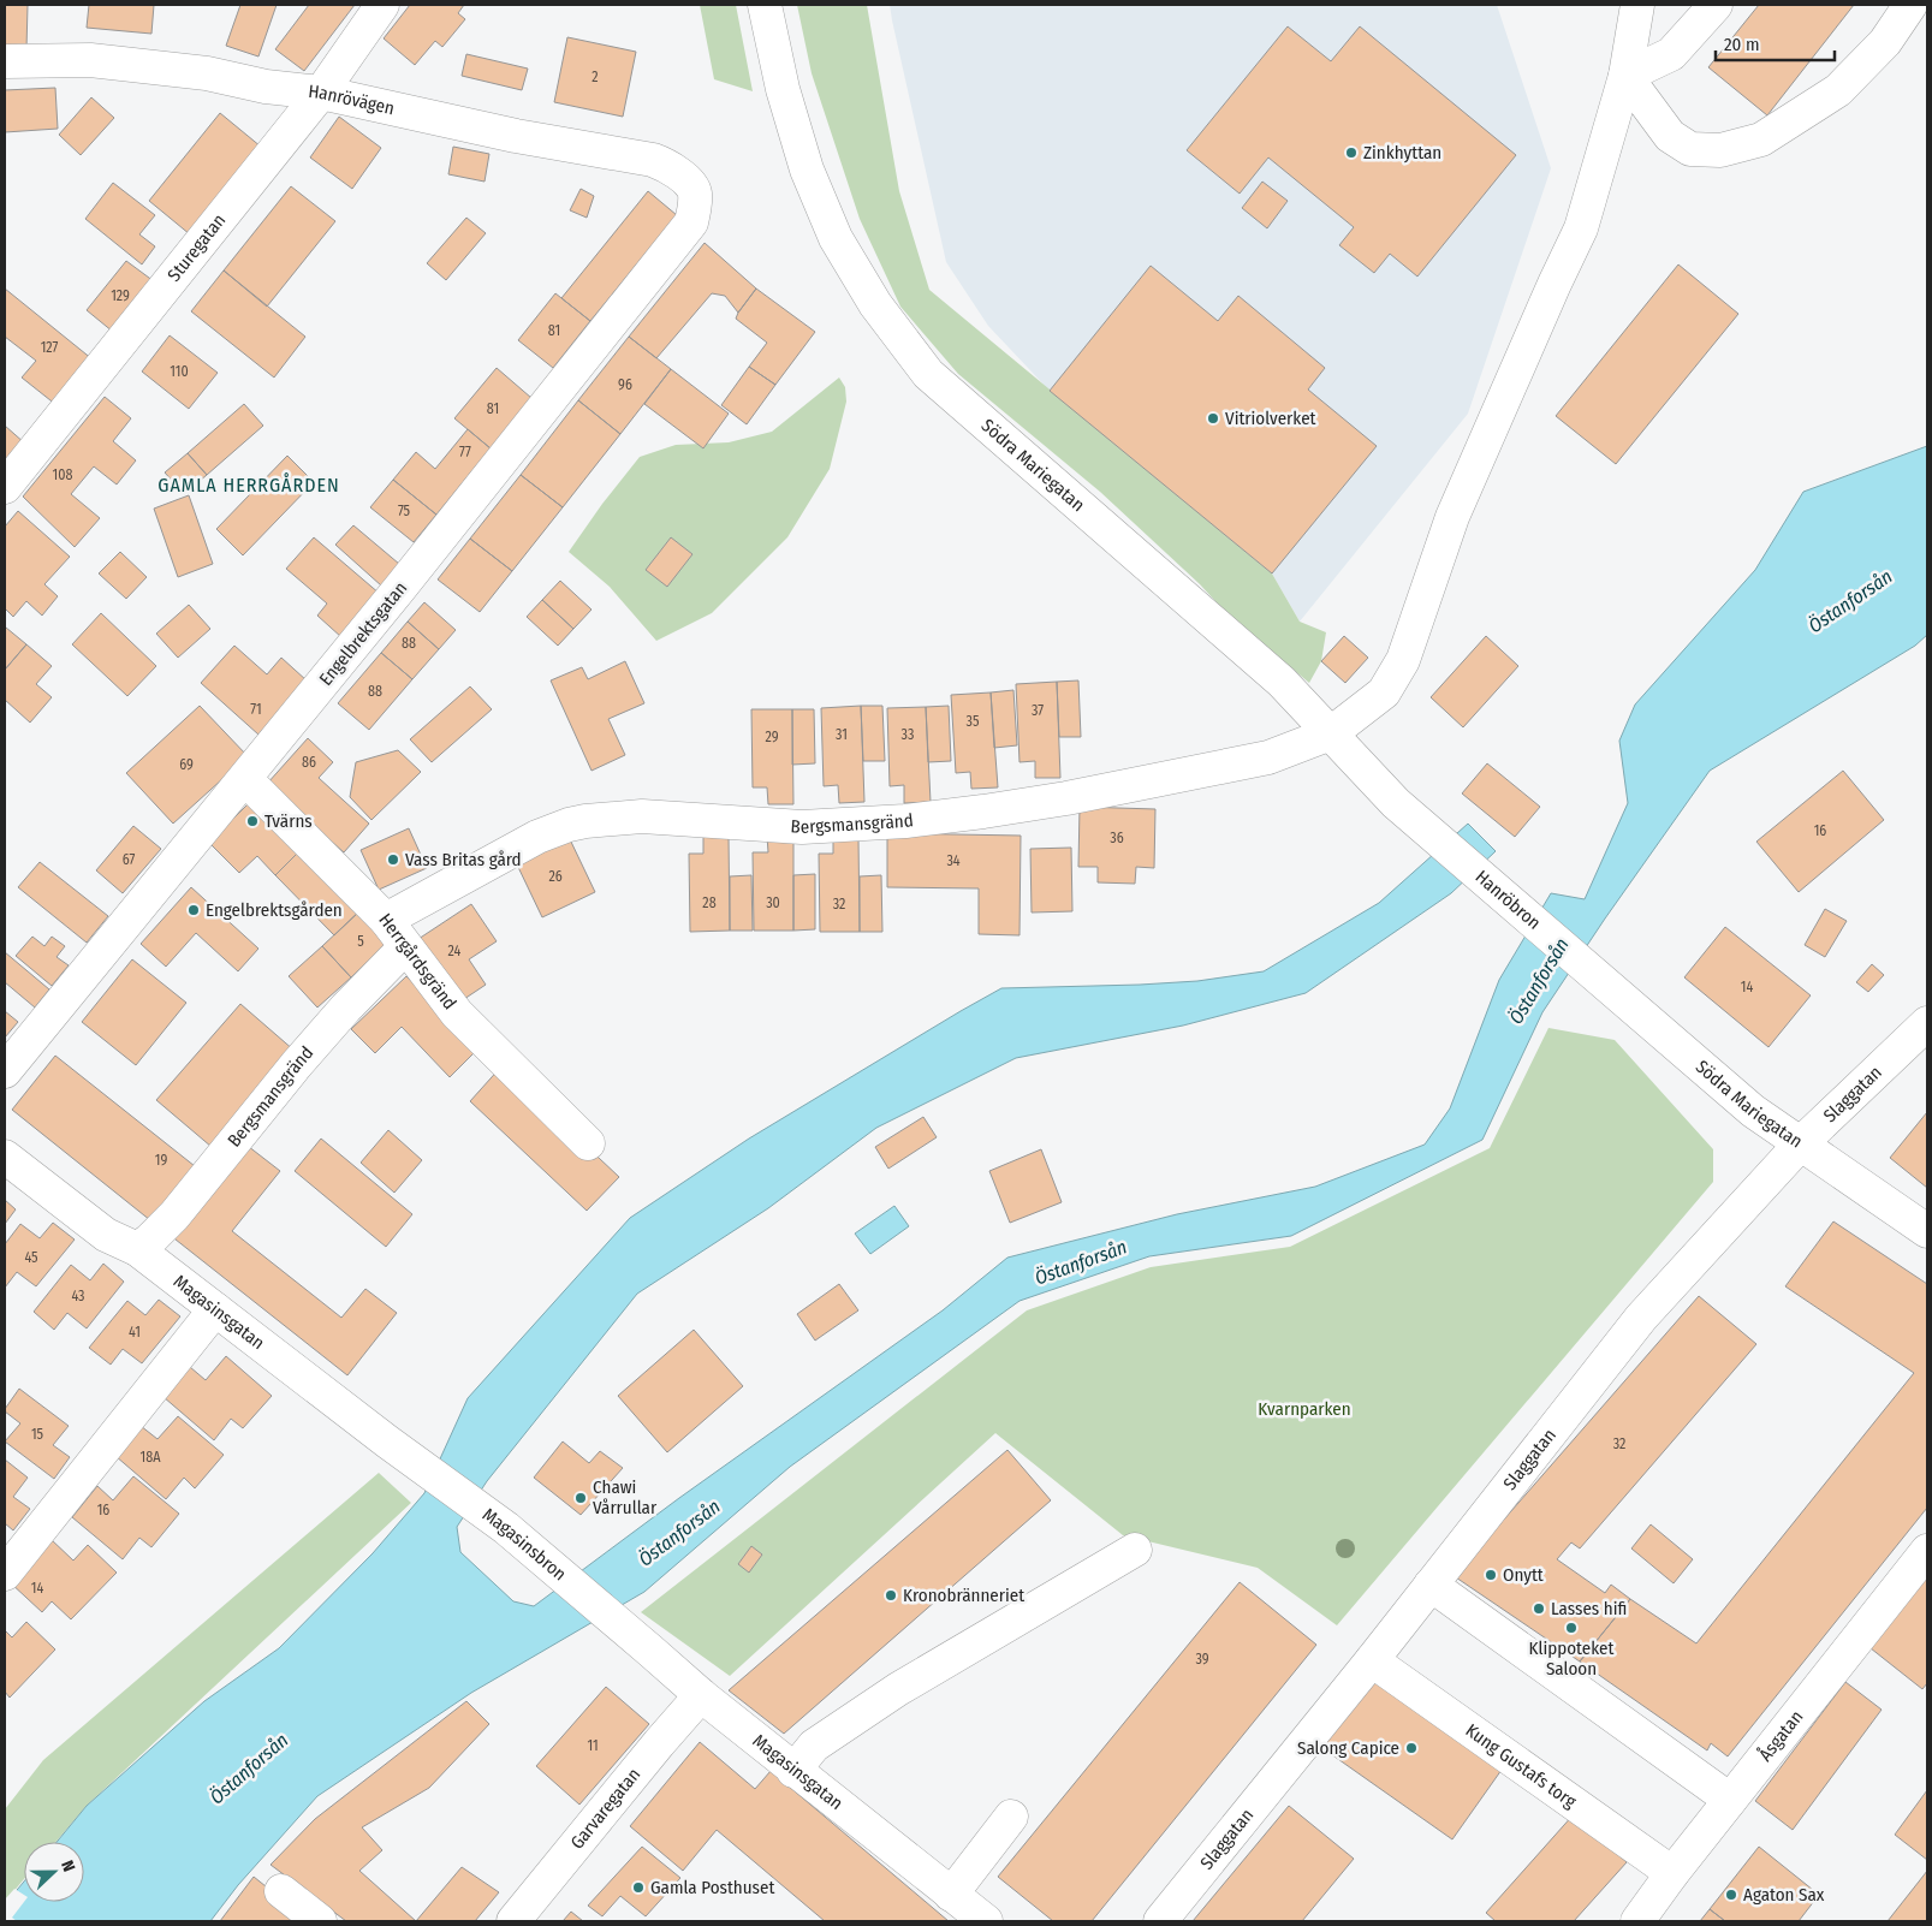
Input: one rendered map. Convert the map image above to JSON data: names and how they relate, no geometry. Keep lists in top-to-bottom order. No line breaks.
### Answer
{"streets":{"street":["Hanrövägen","Sturegatan","Södra Mariegatan","Engelbrektsgatan","Bergsmansgränd","Hanröbron","Herrgårdsgränd","Slaggatan","Magasinsgatan","Magasinsbron","Åsgatan","Kung Gustafs torg","Garvaregatan"]},"crossings":[["Hanrövägen","Sturegatan"],["Hanrövägen","Engelbrektsgatan"],["Södra Mariegatan","Bergsmansgränd"],["Södra Mariegatan","Hanröbron"],["Södra Mariegatan","Slaggatan"],["Engelbrektsgatan","Herrgårdsgränd"],["Bergsmansgränd","Herrgårdsgränd"],["Bergsmansgränd","Magasinsgatan"],["Slaggatan","Kung Gustafs torg"],["Magasinsgatan","Magasinsbron"],["Magasinsgatan","Garvaregatan"],["Åsgatan","Kung Gustafs torg"]],"districts":["GAMLA HERRGÅRDEN"],"water":["Östanforsån"],"parks":["Kvarnparken"],"places":["Zinkhyttan","Vitriolverket","Tvärns","Vass Britas gård","Engelbrektsgården","Chawi Vårrullar","Onytt","Kronobränneriet","Lasses hifi","Klippoteket Saloon","Salong Capice","Gamla Posthuset","Agaton Sax"],"house_numbers":["2","129","81","127","110","96","81","77","108","75","88","88","71","37","35","31","33","29","86","69","16","36","67","34","26","28","30","32","5","24","14","19","45","43","41","15","32","18A","16","14","39","11"],"scale_bar":"20 m","north":"right"}
